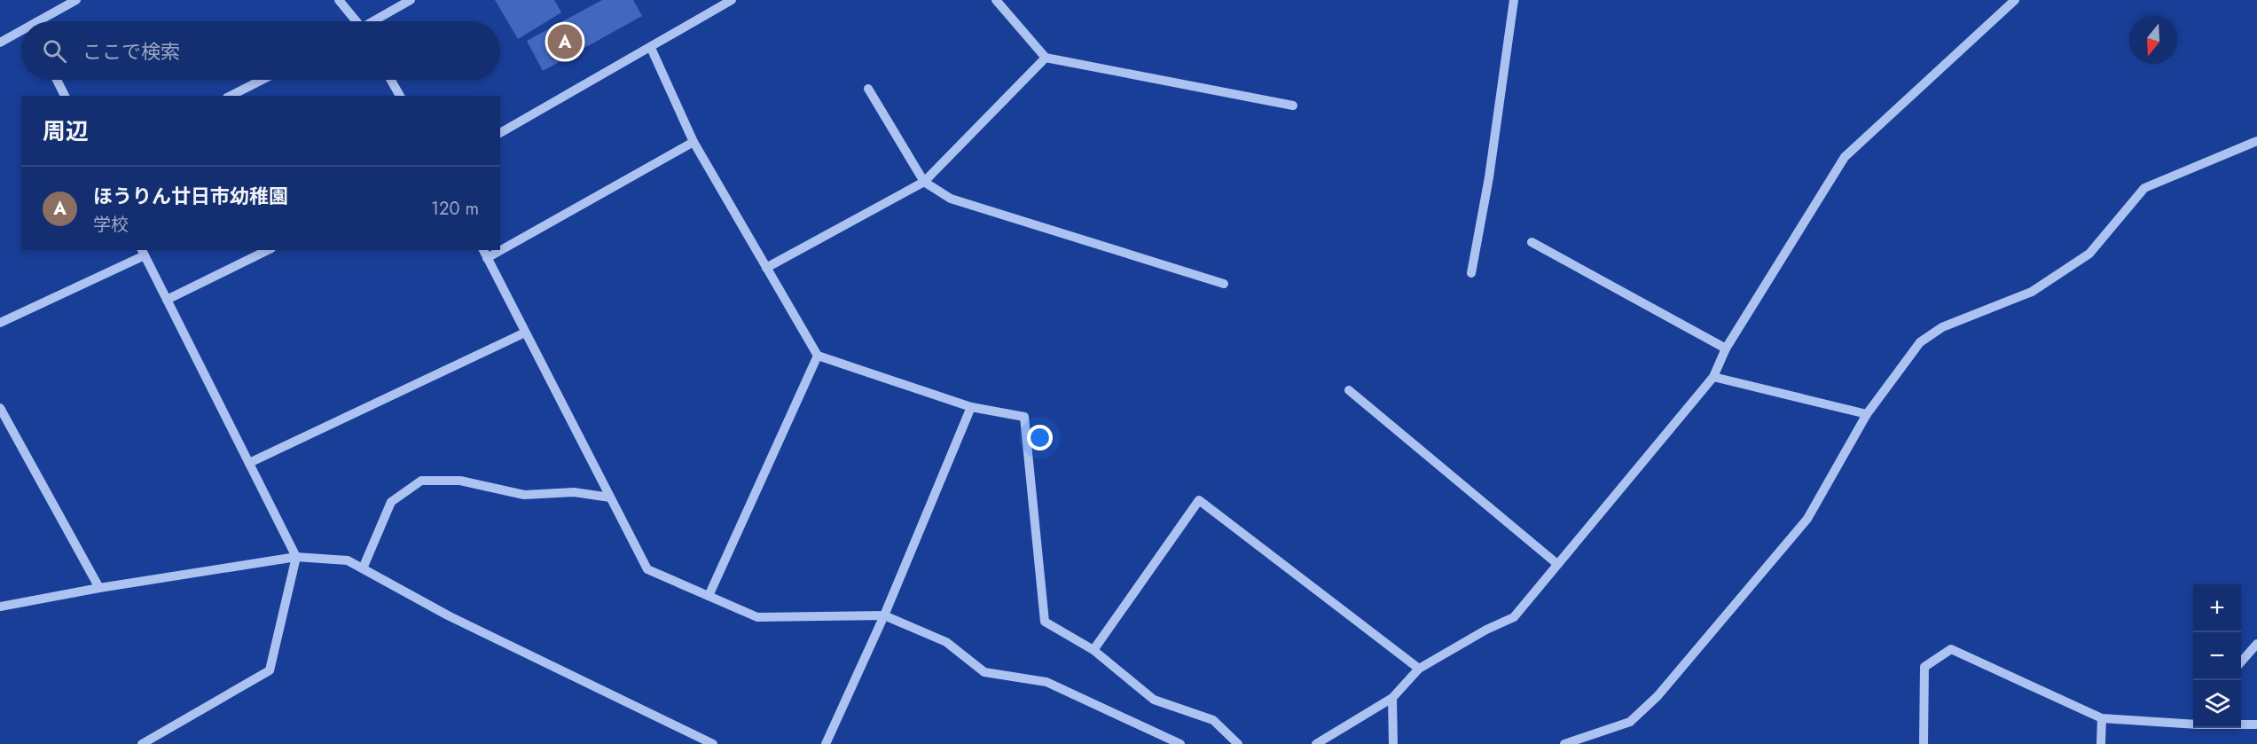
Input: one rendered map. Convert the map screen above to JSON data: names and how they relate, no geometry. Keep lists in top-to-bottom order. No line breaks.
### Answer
{"north":"bottom","page":{"search":"ここで検索","pins":"A","heading":"周辺","list":[{"mark":"A","name":"ほうりん廿日市幼稚園","note":"学校","value":"120 m"}],"map_buttons":["+","−"]}}
